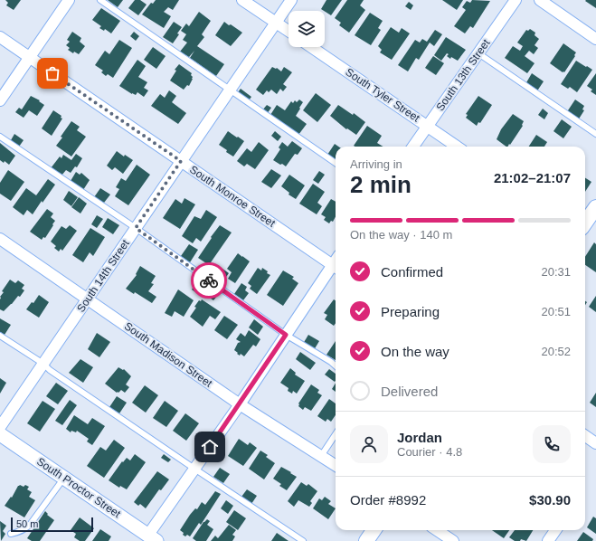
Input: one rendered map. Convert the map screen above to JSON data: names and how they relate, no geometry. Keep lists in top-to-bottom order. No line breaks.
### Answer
{"streets":{"street":["South 13th Street","South Tyler Street","South Monroe Street","South 14th Street","South Madison Street","South Proctor Street"]},"crossings":[["South 13th Street","South Tyler Street"],["South Monroe Street","South 14th Street"],["South 14th Street","South Madison Street"]],"scale_bar":"50 m","page":{"heading":["2 min","Arriving in","21:02–21:07"],"panel":["Jordan","Courier · 4.8","Order #8992","$30.90"],"bar":"On the way · 140 m","list":[["Confirmed","20:31"],["Preparing","20:51"],["On the way","20:52"],"Delivered"],"scale":"50 m"}}
